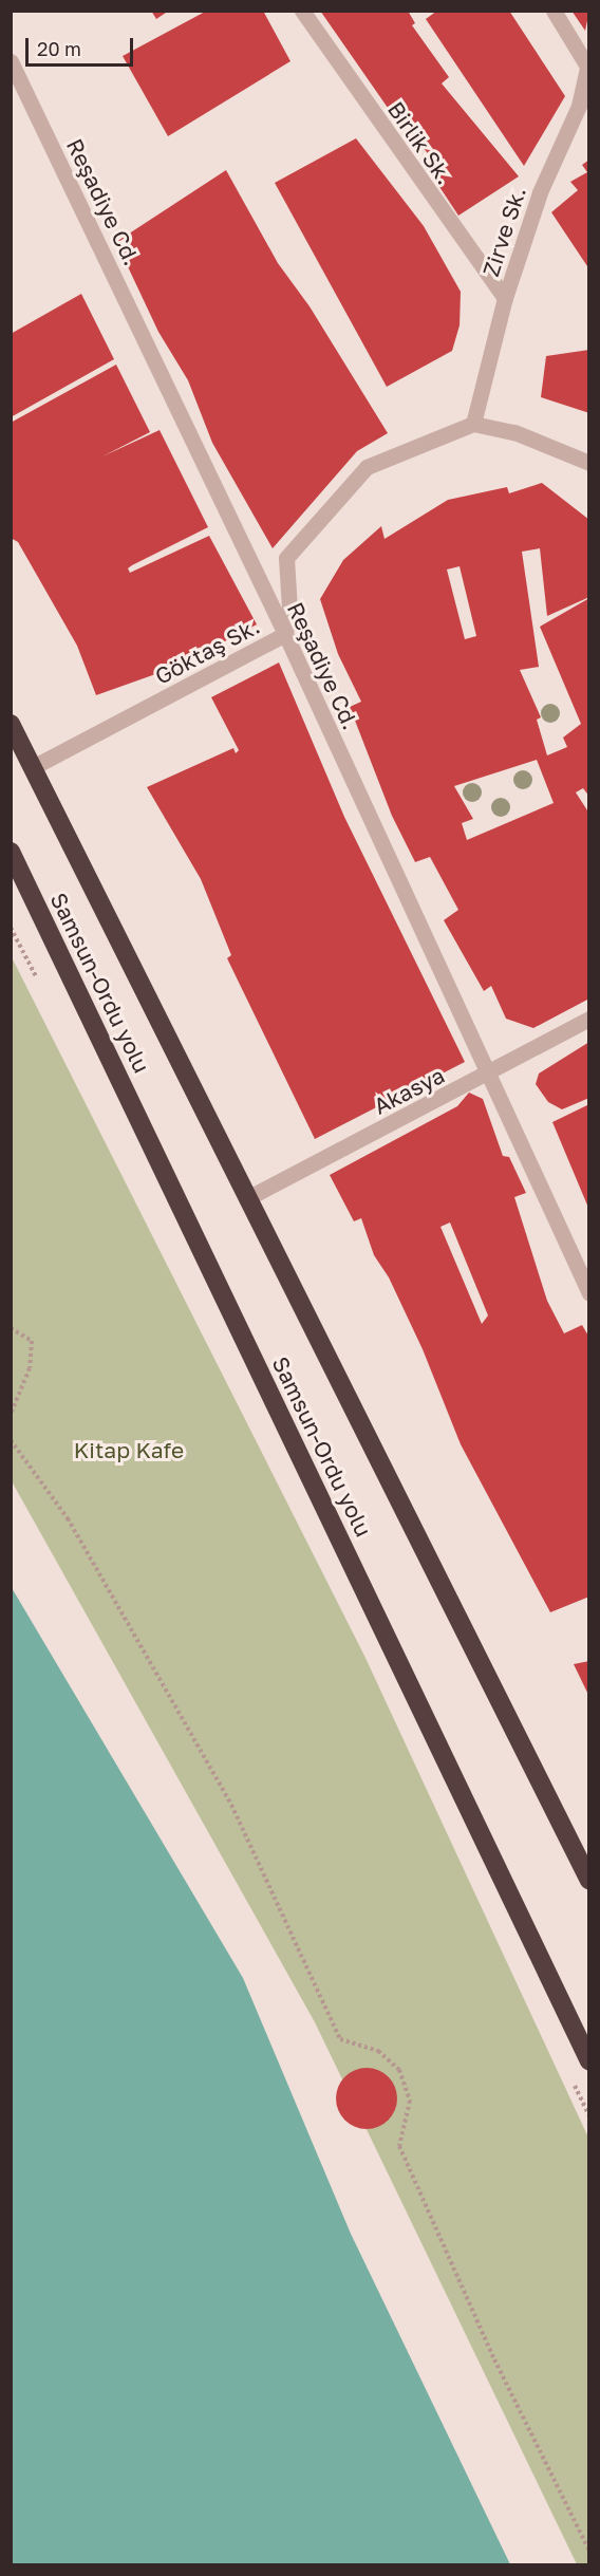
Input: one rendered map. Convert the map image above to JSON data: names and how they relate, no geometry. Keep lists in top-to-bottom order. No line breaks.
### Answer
{"streets":{"highway":["Samsun-Ordu yolu"],"street":["Birlik Sk.","Reşadiye Cd.","Zirve Sk.","Göktaş Sk.","Akasya"]},"crossings":[["Birlik Sk.","Zirve Sk."],["Reşadiye Cd.","Göktaş Sk."],["Reşadiye Cd.","Akasya"],["Zirve Sk.","Göktaş Sk."],["Göktaş Sk.","Samsun-Ordu yolu"],["Samsun-Ordu yolu","Akasya"]],"parks":["Kitap Kafe"],"scale_bar":"20 m"}
